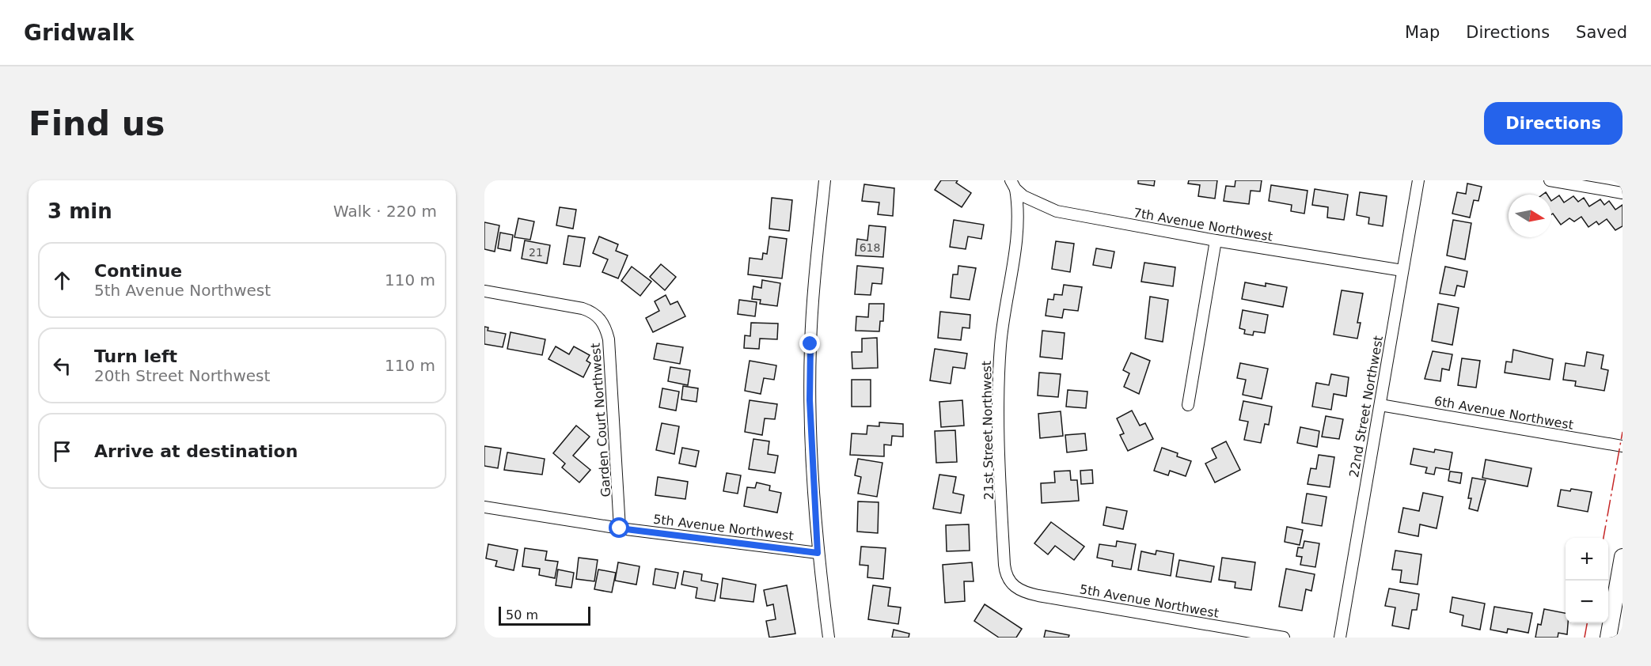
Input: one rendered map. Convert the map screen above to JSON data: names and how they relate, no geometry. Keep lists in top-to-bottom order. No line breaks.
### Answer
{"streets":{"street":["7th Avenue Northwest","22nd Street Northwest","6th Avenue Northwest","Garden Court Northwest","21st Street Northwest","5th Avenue Northwest"]},"crossings":[["7th Avenue Northwest","22nd Street Northwest"],["7th Avenue Northwest","21st Street Northwest"],["22nd Street Northwest","6th Avenue Northwest"],["Garden Court Northwest","5th Avenue Northwest"],["21st Street Northwest","5th Avenue Northwest"]],"house_numbers":["618","21"],"scale_bar":"50 m","north":"right","page":{"header":"Gridwalk","nav":["Map","Directions","Saved"],"buttons":"Directions","title":"Find us","heading":["3 min","Walk · 220 m"],"list":[["Continue","5th Avenue Northwest","110 m"],["Turn left","20th Street Northwest","110 m"],"Arrive at destination"],"map_buttons":["+","−"],"scale":"50 m"}}
